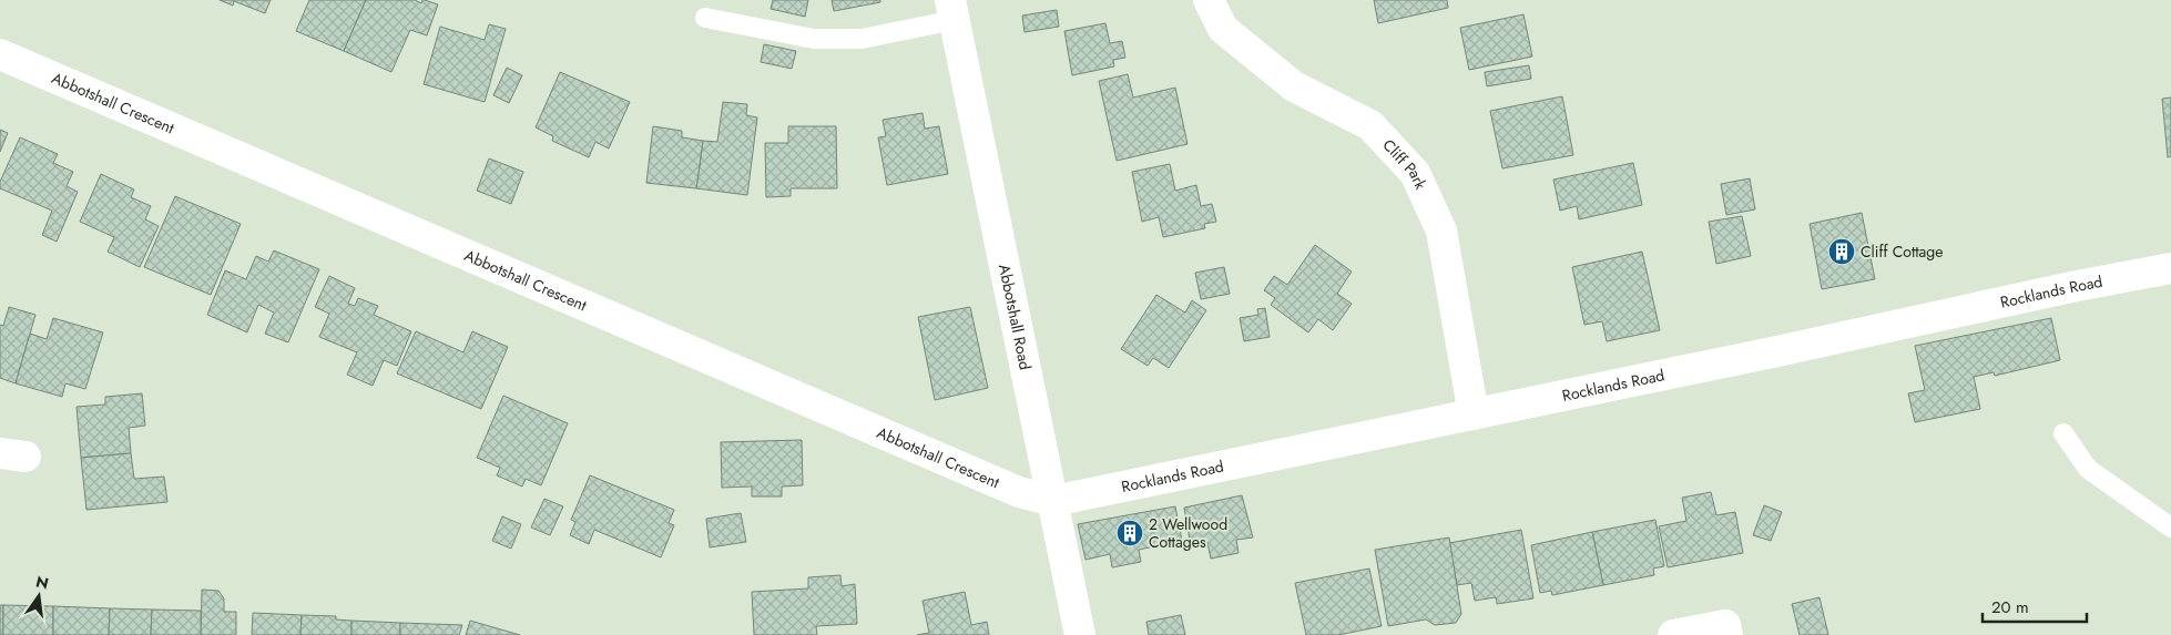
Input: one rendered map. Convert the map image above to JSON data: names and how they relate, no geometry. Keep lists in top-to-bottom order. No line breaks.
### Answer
{"streets":{"street":["Abbotshall Crescent","Cliff Park","Rocklands Road","Abbotshall Road"]},"crossings":[["Abbotshall Crescent","Rocklands Road"],["Abbotshall Crescent","Abbotshall Road"],["Cliff Park","Rocklands Road"],["Rocklands Road","Abbotshall Road"]],"places":{"building":["Cliff Cottage","2 Wellwood Cottages"]},"scale_bar":"20 m","north":"top"}
